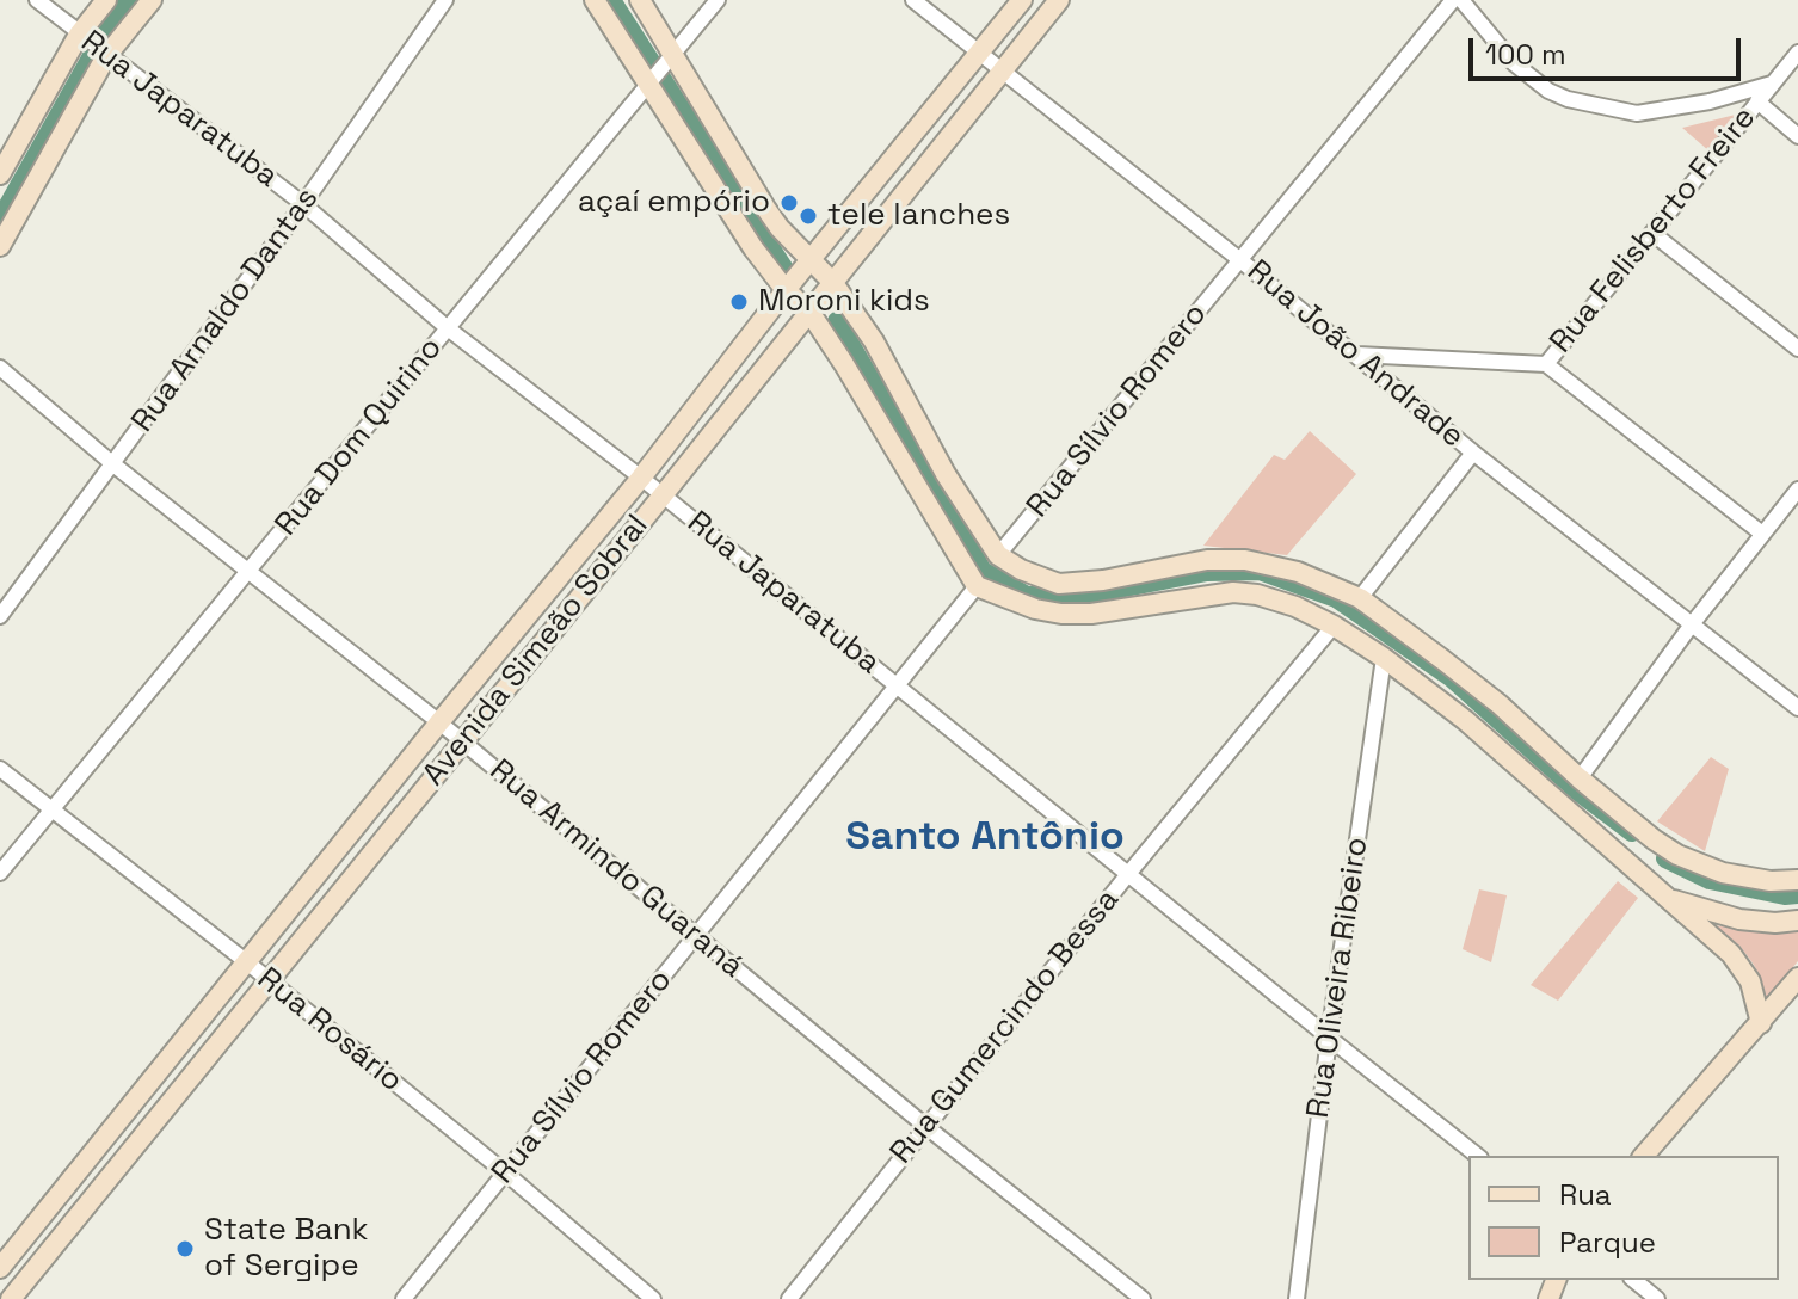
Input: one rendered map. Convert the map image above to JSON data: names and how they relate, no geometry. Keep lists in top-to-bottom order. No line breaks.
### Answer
{"streets":{"main road":["Avenida Simeão Sobral"],"street":["Rua Japaratuba","Rua Felisberto Freire","Rua Arnaldo Dantas","Rua João Andrade","Rua Sílvio Romero","Rua Dom Quirino","Rua Armindo Guaraná","Rua Oliveira Ribeiro","Rua Gumercindo Bessa","Rua Rosário"]},"crossings":[["Rua Japaratuba","Rua Arnaldo Dantas"],["Rua Japaratuba","Rua Sílvio Romero"],["Rua Japaratuba","Rua Dom Quirino"],["Rua Japaratuba","Avenida Simeão Sobral"],["Rua Japaratuba","Rua Oliveira Ribeiro"],["Rua Japaratuba","Rua Gumercindo Bessa"],["Rua Felisberto Freire","Rua João Andrade"],["Rua Arnaldo Dantas","Rua Armindo Guaraná"],["Rua João Andrade","Rua Sílvio Romero"],["Rua João Andrade","Avenida Simeão Sobral"],["Rua Sílvio Romero","Rua Armindo Guaraná"],["Rua Sílvio Romero","Rua Rosário"],["Rua Dom Quirino","Rua Armindo Guaraná"],["Rua Dom Quirino","Rua Rosário"],["Avenida Simeão Sobral","Rua Armindo Guaraná"],["Avenida Simeão Sobral","Rua Rosário"],["Rua Armindo Guaraná","Rua Gumercindo Bessa"]],"districts":["Santo Antônio"],"places":["açaí empório","tele lanches","Moroni kids","State Bank of Sergipe"],"legend":["Rua","Parque"],"scale_bar":"100 m"}
